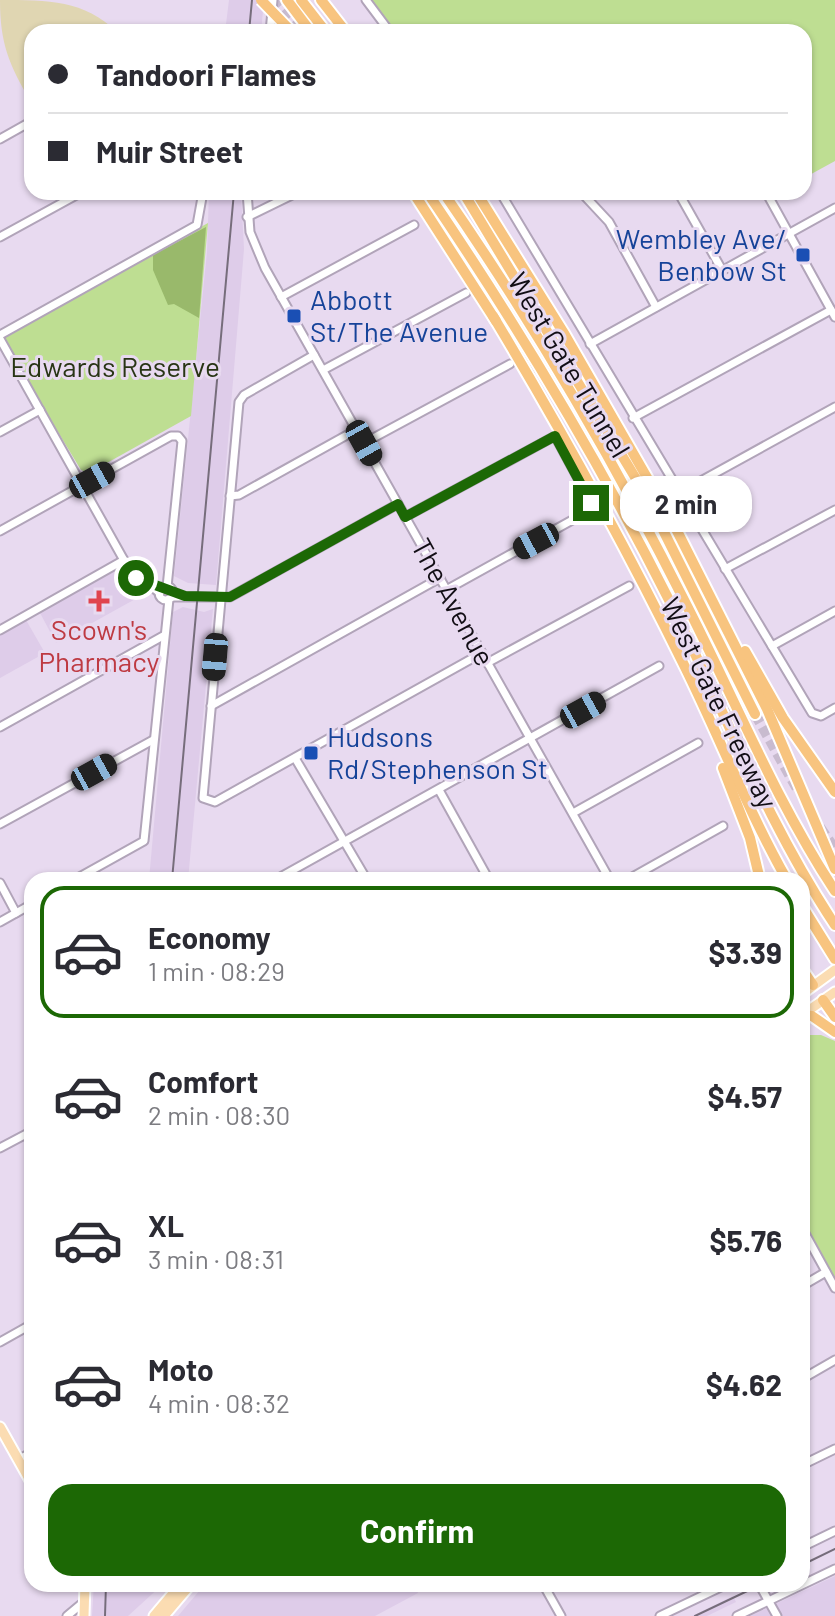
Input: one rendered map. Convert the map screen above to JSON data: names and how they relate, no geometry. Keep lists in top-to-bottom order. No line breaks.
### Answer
{"streets":{"highway":["West Gate Tunnel","West Gate Freeway"],"street":["The Avenue"]},"parks":["Edwards Reserve"],"places":{"transit":["Wembley Ave/ Benbow St","Abbott St/The Avenue","Hudsons Rd/Stephenson St"],"health":["Scown's Pharmacy"]},"page":{"banner":["Tandoori Flames","Muir Street"],"bubble":"2 min","list":[{"name":"Economy","note":"1 min · 08:29","value":"$3.39"},{"name":"Comfort","note":"2 min · 08:30","value":"$4.57"},{"name":"XL","note":"3 min · 08:31","value":"$5.76"},{"name":"Moto","note":"4 min · 08:32","value":"$4.62"}],"buttons":"Confirm"}}
